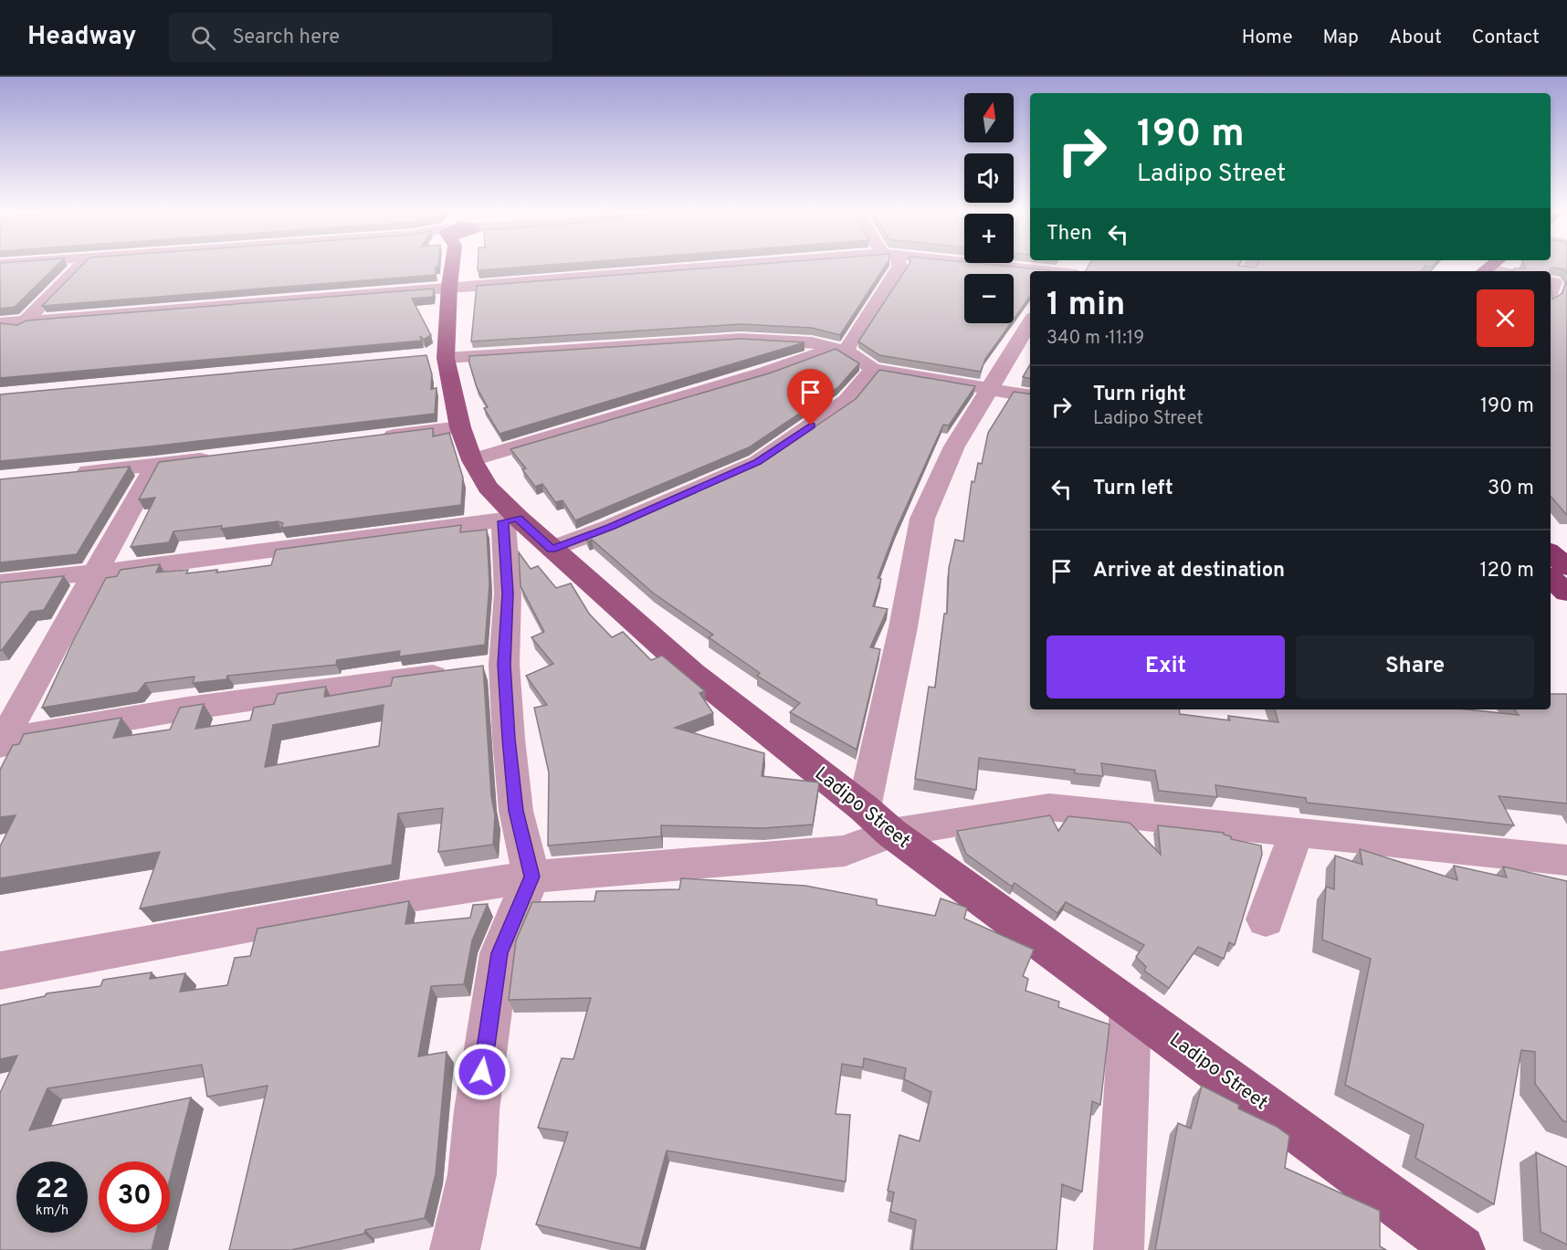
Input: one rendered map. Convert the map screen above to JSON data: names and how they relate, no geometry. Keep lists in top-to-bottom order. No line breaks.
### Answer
{"streets":{"main road":["Ladipo Street"]},"north":"top","page":{"header":"Headway","search":"Search here","nav":["Home","Map","About","Contact"],"map_buttons":["+","−"],"turn":["190 m","Ladipo Street"],"then":"Then","heading":["1 min","340 m · 11:19"],"list":[{"name":"Turn right","note":"Ladipo Street","value":"190 m"},{"name":"Turn left","value":"30 m"},{"name":"Arrive at destination","value":"120 m"}],"buttons":["Exit","Share"],"speed":"22 km/h","limit":"30"}}
